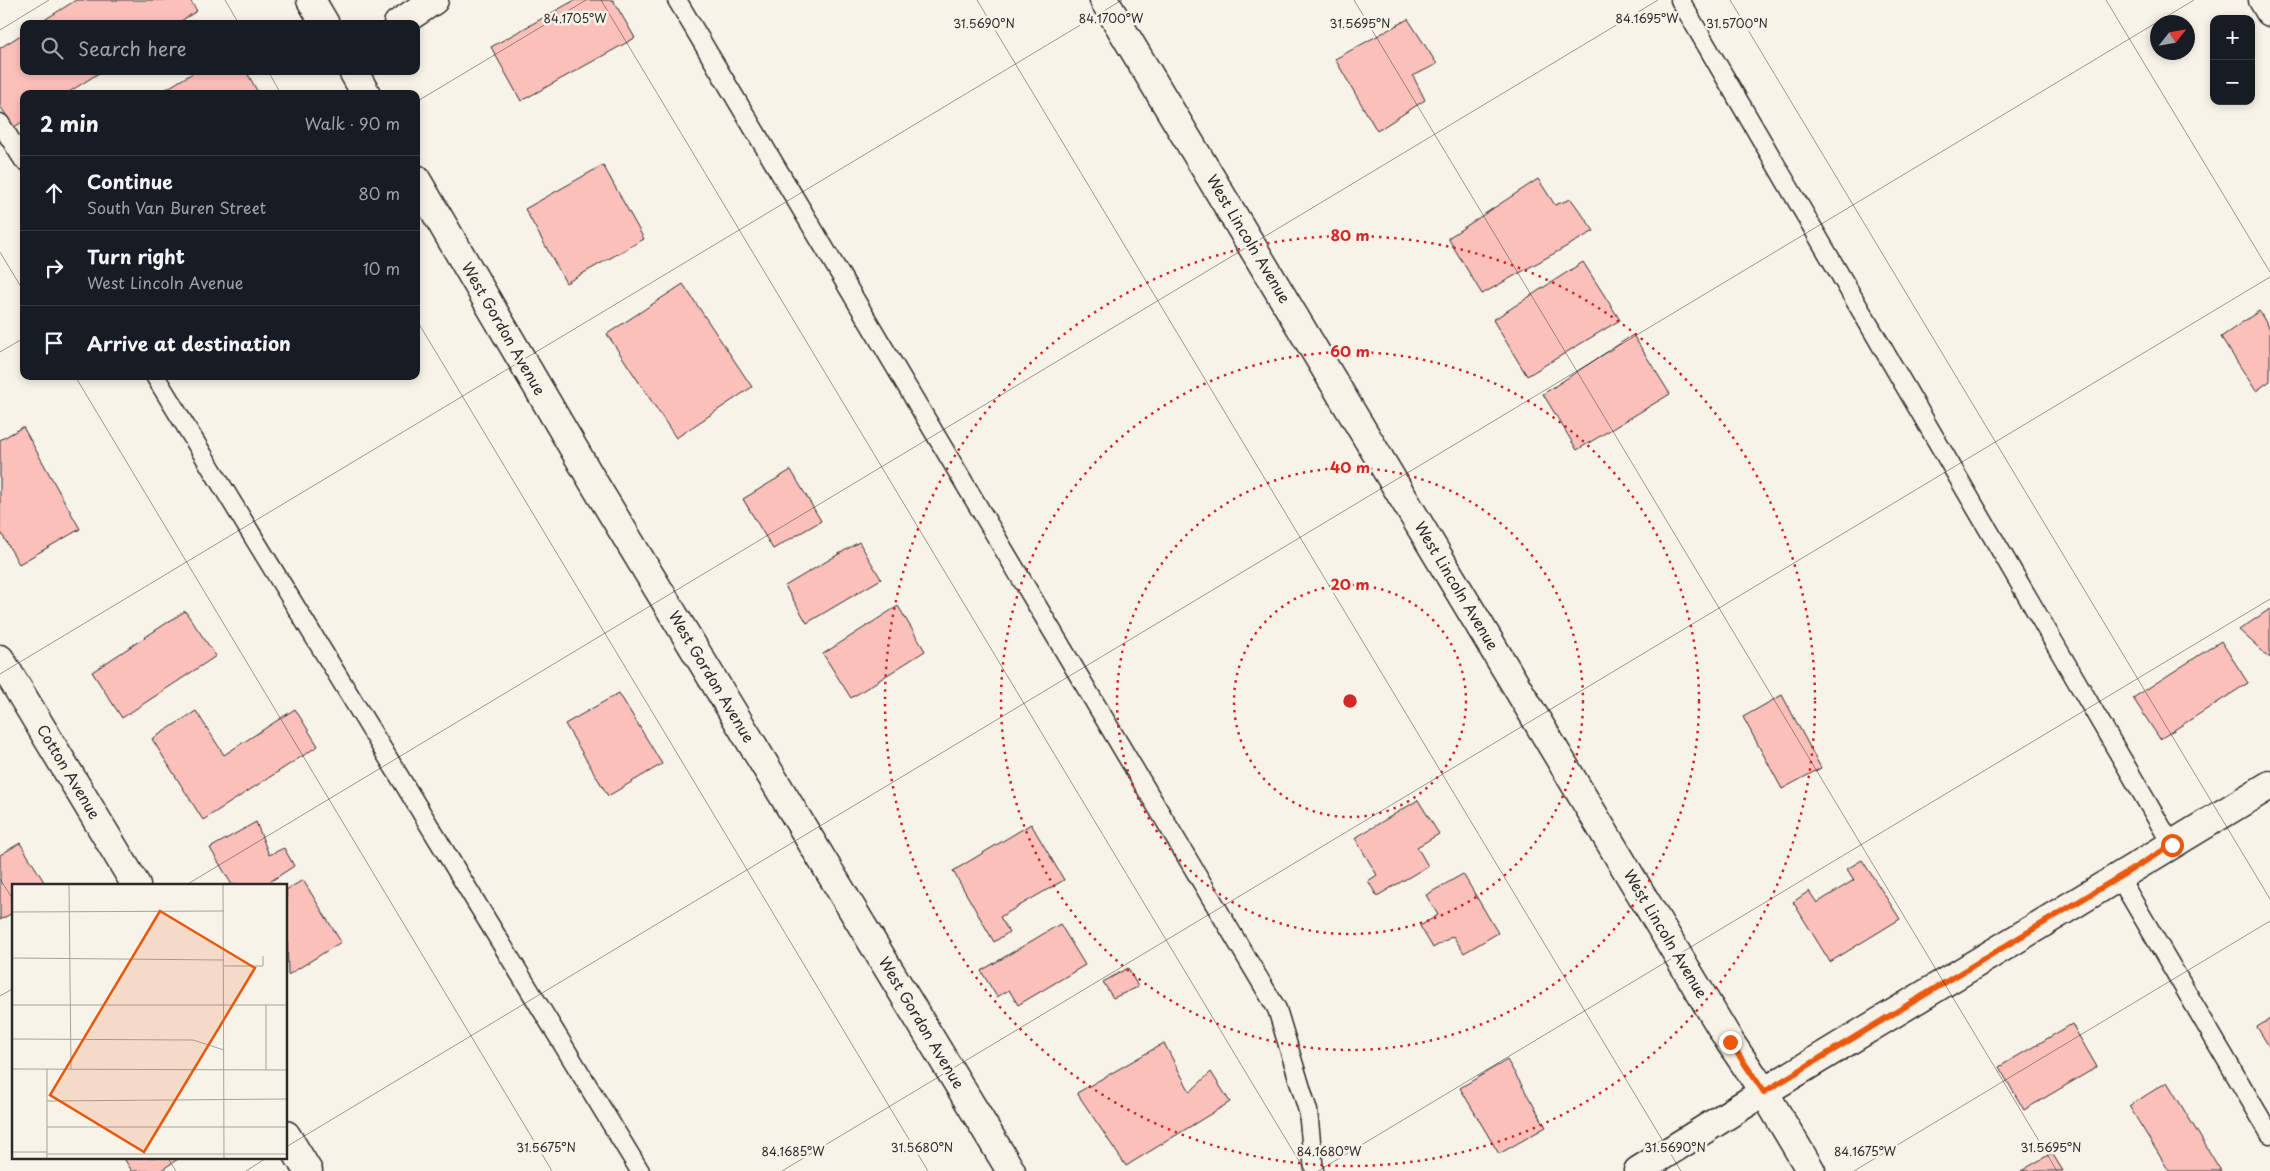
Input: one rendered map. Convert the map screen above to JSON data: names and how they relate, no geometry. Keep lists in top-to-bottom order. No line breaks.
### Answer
{"streets":{"street":["West Lincoln Avenue","West Gordon Avenue","Cotton Avenue"]},"north":"top right","page":{"map_buttons":["+","−"],"search":"Search here","heading":["2 min","Walk · 90 m"],"list":[["Continue","South Van Buren Street","80 m"],["Turn right","West Lincoln Avenue","10 m"],"Arrive at destination"]},"coordinates":["84.1700°W","84.1705°W","84.1695°W","31.5695°N","31.5690°N","31.5700°N","31.5675°N","31.5680°N","84.1685°W","84.1680°W","84.1675°W"],"rings":["80 m","60 m","40 m","20 m"]}
